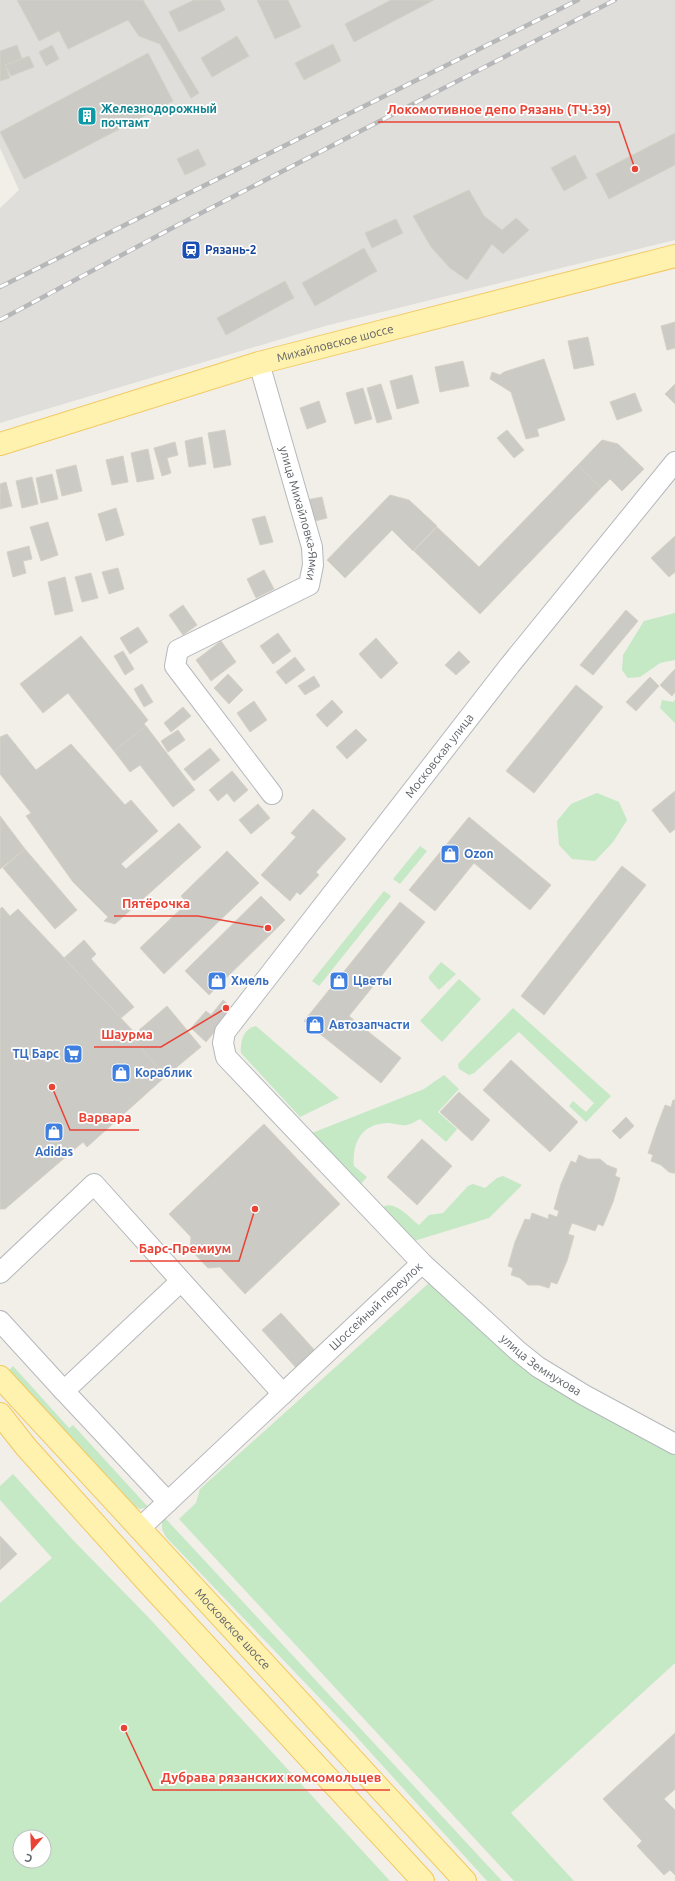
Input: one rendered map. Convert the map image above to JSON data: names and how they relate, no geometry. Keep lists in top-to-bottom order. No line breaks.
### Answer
{"streets":{"main road":["Михайловское шоссе","Московское шоссе"],"street":["улица Михайловка-Ямки","Московская улица","Шоссейный переулок","улица Земнухова"]},"crossings":[["Михайловское шоссе","улица Михайловка-Ямки"],["Московская улица","Шоссейный переулок"],["Шоссейный переулок","улица Земнухова"],["Шоссейный переулок","Московское шоссе"]],"places":{"building":["Железнодорожный почтамт"],"other":["Локомотивное депо Рязань (ТЧ-39)","Пятёрочка","Шаурма","Варвара","Барс-Премиум","Дубрава рязанских комсомольцев"],"station":["Рязань-2"],"shop":["Ozon","Хмель","Цветы","Автозапчасти","Кораблик","Adidas"],"supermarket":["ТЦ Барс"]},"north":"bottom"}
